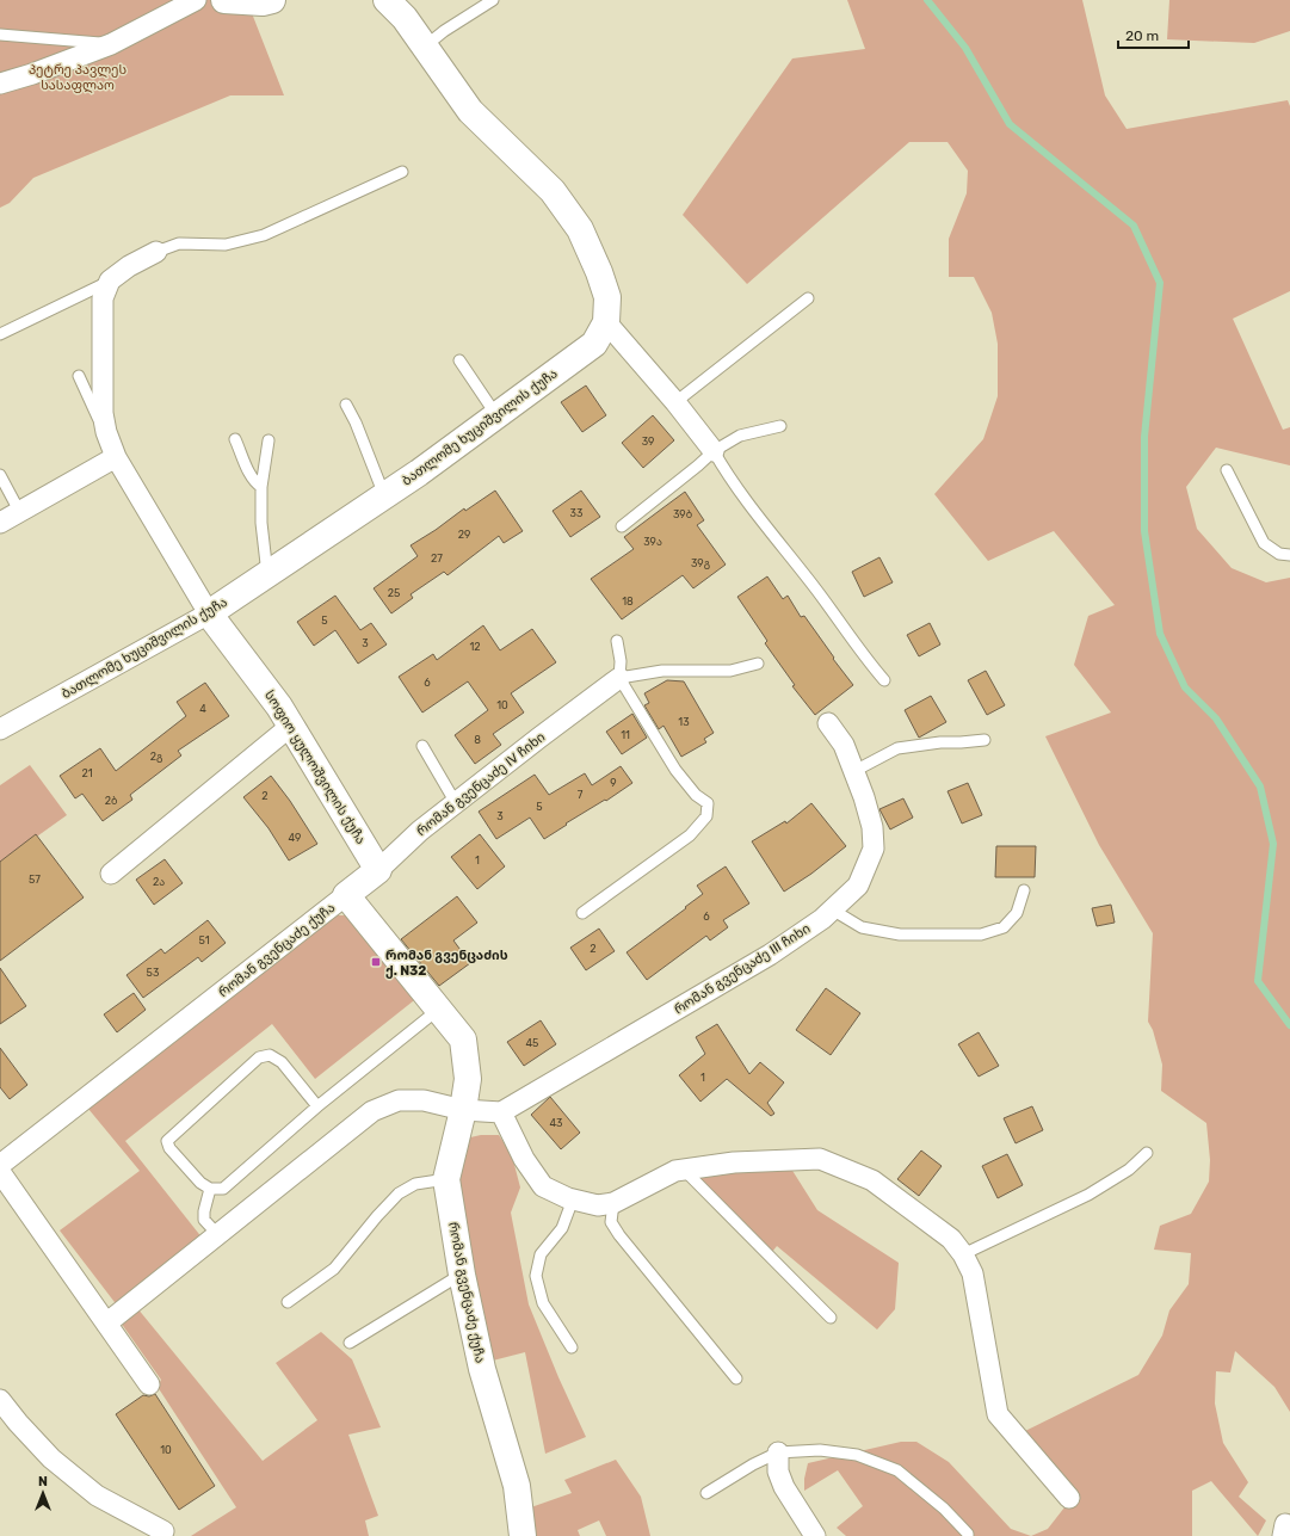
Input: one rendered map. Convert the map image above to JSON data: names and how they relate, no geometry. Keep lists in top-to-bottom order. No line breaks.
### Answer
{"streets":{"street":["ბათლომე ხუციშვილის ქუჩა","სოფიო ყულოშვილის ქუჩა","რომან გვენცაძე IV ჩიხი","რომან გვენცაძე ქუჩა","რომან გვენცაძე III ჩიხი"]},"crossings":[["ბათლომე ხუციშვილის ქუჩა","სოფიო ყულოშვილის ქუჩა"],["სოფიო ყულოშვილის ქუჩა","რომან გვენცაძე IV ჩიხი"],["რომან გვენცაძე IV ჩიხი","რომან გვენცაძე ქუჩა"]],"parks":["პეტრე პავლეს სასაფლაო"],"places":{"transit":["რომან გვენცაძის ქ. N32"]},"house_numbers":["39","33","39ბ","29","39ა","27","39გ","25","18","5","3","12","6","10","4","13","11","8","2გ","21","9","7","2","2ბ","5","3","49","1","57","2ა","6","51","2","53","45","1","43","10"],"scale_bar":"20 m","north":"top"}
